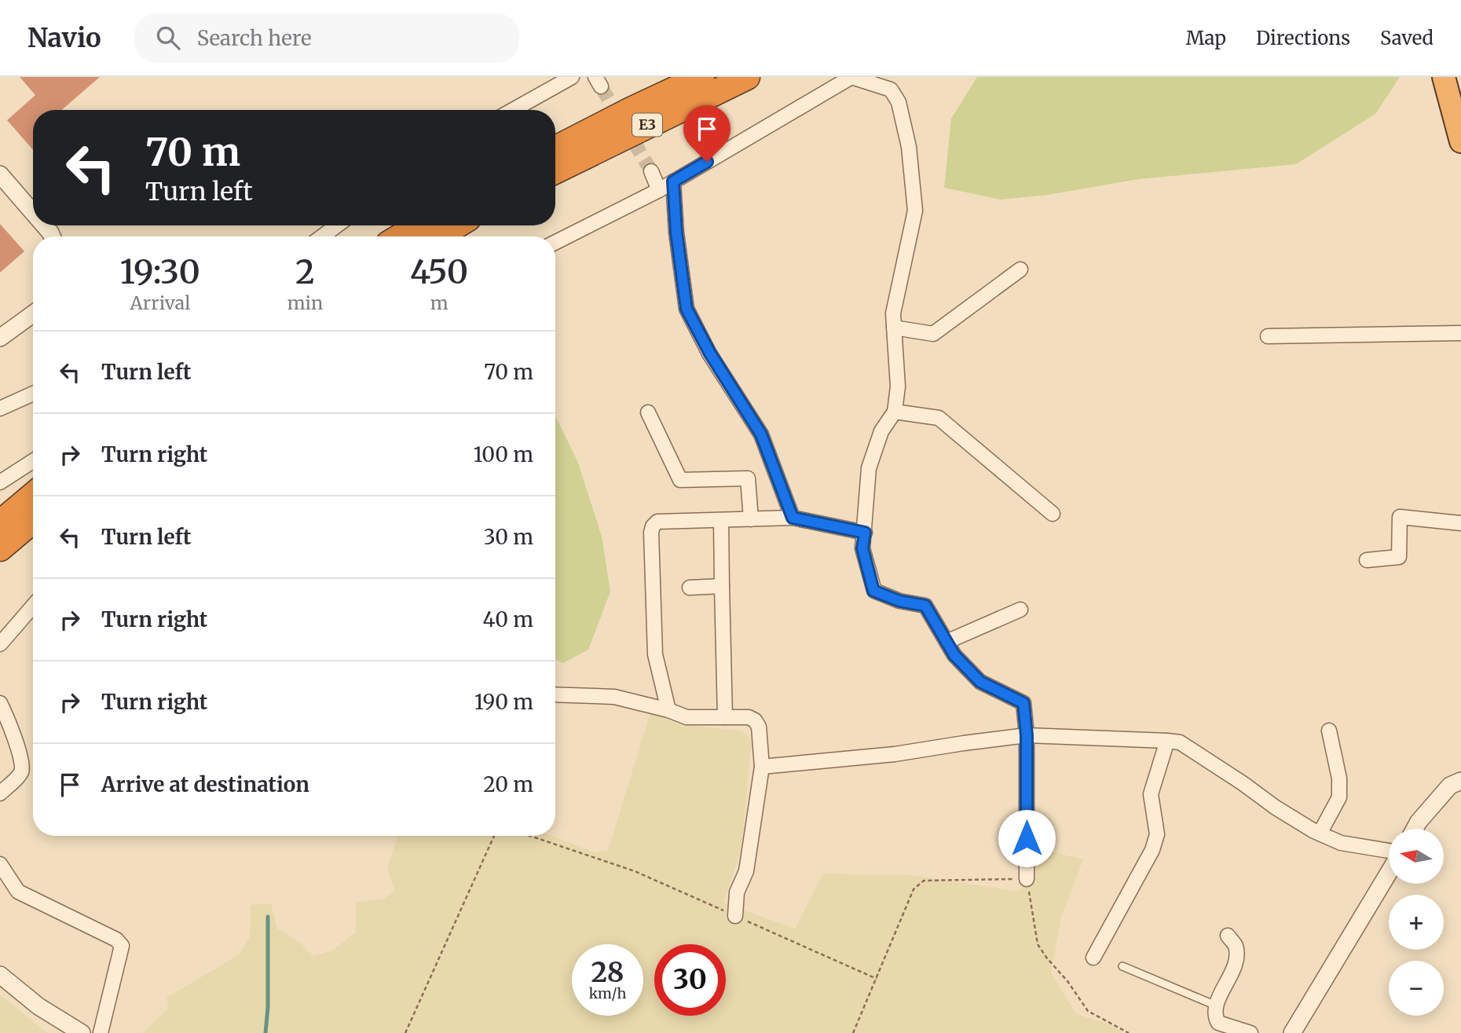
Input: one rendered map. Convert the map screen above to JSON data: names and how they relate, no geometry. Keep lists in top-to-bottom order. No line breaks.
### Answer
{"streets":{"highway":["E3"]},"north":"left","page":{"header":"Navio","search":"Search here","nav":["Map","Directions","Saved"],"turn":["70 m","Turn left"],"eta":["19:30","Arrival","2","min","450","m"],"list":[{"name":"Turn left","value":"70 m"},{"name":"Turn right","value":"100 m"},{"name":"Turn left","value":"30 m"},{"name":"Turn right","value":"40 m"},{"name":"Turn right","value":"190 m"},{"name":"Arrive at destination","value":"20 m"}],"map_buttons":["+","−"],"speed":"28 km/h","limit":"30"}}
